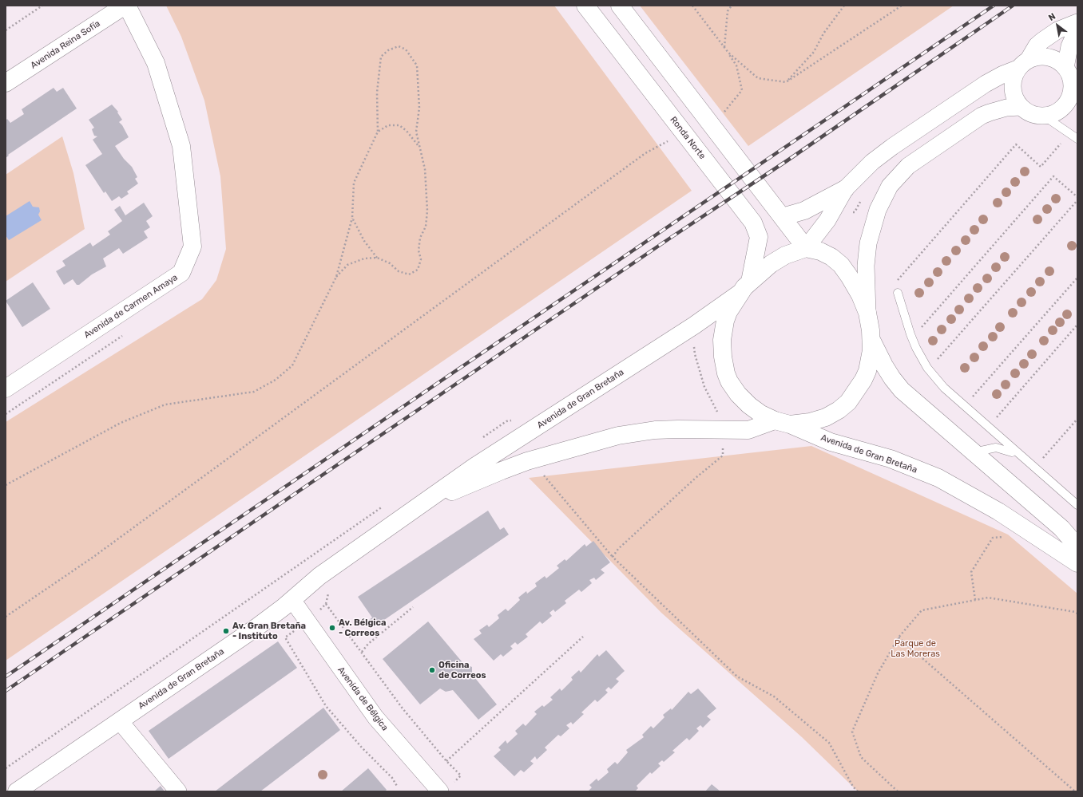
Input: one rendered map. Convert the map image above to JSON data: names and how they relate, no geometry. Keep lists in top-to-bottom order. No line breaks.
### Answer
{"streets":{"main road":["Avenida Reina Sofía","Ronda Norte","Avenida de Carmen Amaya","Avenida de Gran Bretaña"],"street":["Avenida de Bélgica"]},"crossings":[["Avenida Reina Sofía","Avenida de Carmen Amaya"],["Ronda Norte","Avenida de Gran Bretaña"],["Avenida de Gran Bretaña","Avenida de Bélgica"]],"parks":["Parque de Las Moreras"],"places":["Av. Bélgica - Correos","Av. Gran Bretaña - Instituto","Oficina de Correos"],"north":"top left"}
